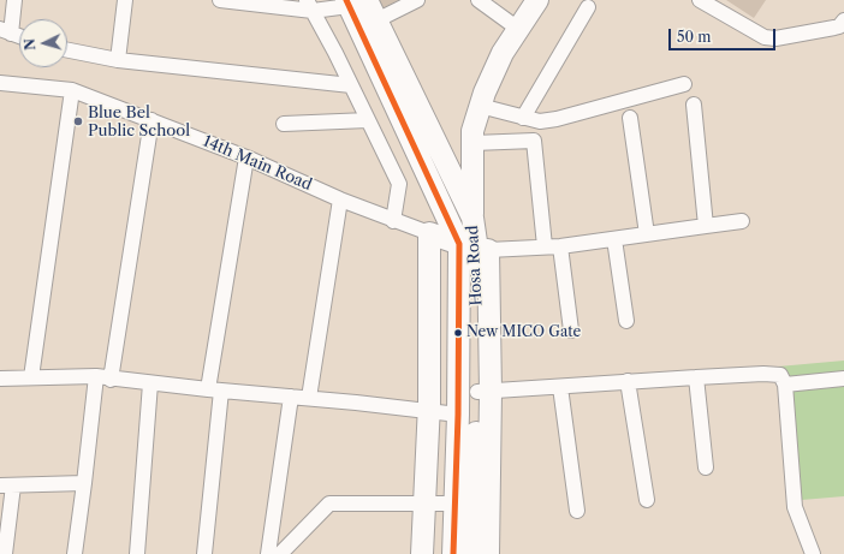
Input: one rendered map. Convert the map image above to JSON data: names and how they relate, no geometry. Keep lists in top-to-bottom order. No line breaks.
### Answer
{"streets":{"main road":["Hosa Road"],"street":["14th Main Road"]},"places":["Blue Bel Public School","New MICO Gate"],"scale_bar":"50 m","north":"left"}
